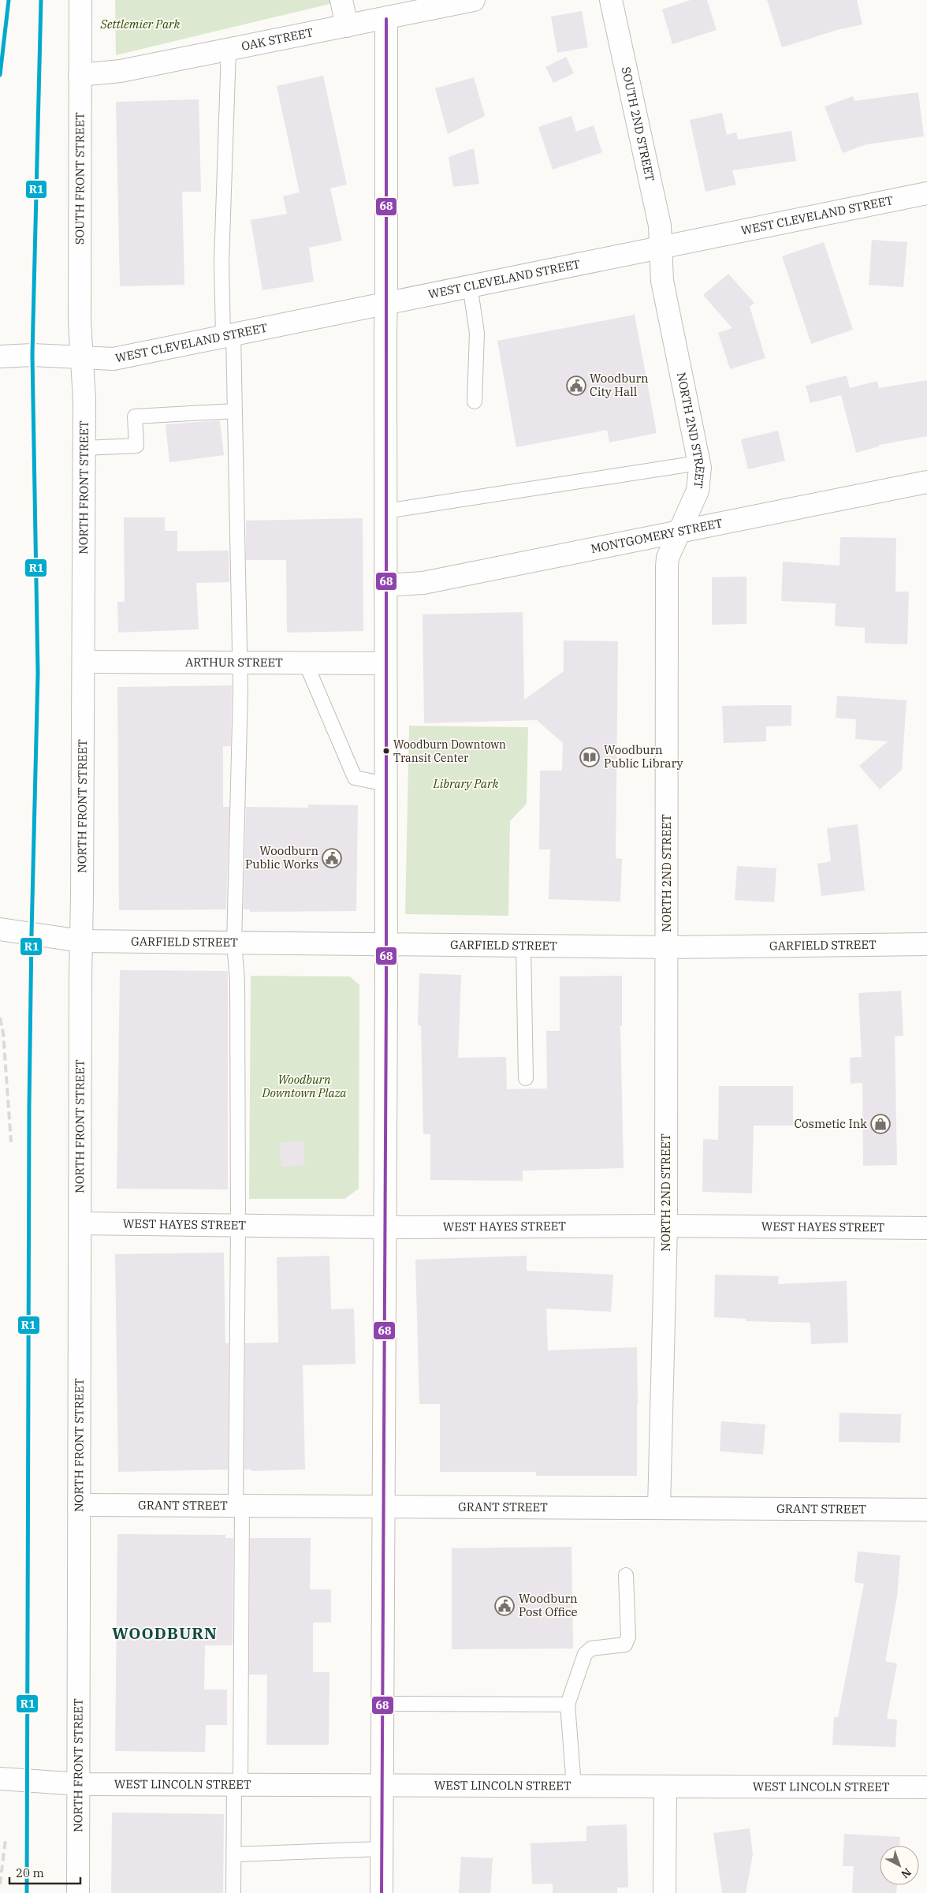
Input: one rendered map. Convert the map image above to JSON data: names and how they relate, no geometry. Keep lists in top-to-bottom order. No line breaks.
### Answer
{"streets":{"street":["OAK STREET","SOUTH 2ND STREET","SOUTH FRONT STREET","WEST CLEVELAND STREET","NORTH 2ND STREET","NORTH FRONT STREET","MONTGOMERY STREET","ARTHUR STREET","GARFIELD STREET","WEST HAYES STREET","GRANT STREET","WEST LINCOLN STREET"]},"crossings":[["OAK STREET","SOUTH FRONT STREET"],["SOUTH 2ND STREET","WEST CLEVELAND STREET"],["SOUTH 2ND STREET","NORTH 2ND STREET"],["SOUTH FRONT STREET","WEST CLEVELAND STREET"],["SOUTH FRONT STREET","NORTH FRONT STREET"],["WEST CLEVELAND STREET","NORTH 2ND STREET"],["WEST CLEVELAND STREET","NORTH FRONT STREET"],["NORTH 2ND STREET","MONTGOMERY STREET"],["NORTH 2ND STREET","GARFIELD STREET"],["NORTH 2ND STREET","WEST HAYES STREET"],["NORTH 2ND STREET","GRANT STREET"],["NORTH FRONT STREET","ARTHUR STREET"],["NORTH FRONT STREET","GARFIELD STREET"],["NORTH FRONT STREET","WEST HAYES STREET"],["NORTH FRONT STREET","GRANT STREET"],["NORTH FRONT STREET","WEST LINCOLN STREET"]],"districts":["WOODBURN"],"parks":["Settlemier Park","Library Park","Woodburn Downtown Plaza"],"places":{"public building":["Woodburn City Hall","Woodburn Public Works","Woodburn Post Office"],"other":["Woodburn Downtown Transit Center"],"library":["Woodburn Public Library"],"shop":["Cosmetic Ink"]},"lines":["transit line R1","transit line 68"],"scale_bar":"20 m","north":"bottom right"}
